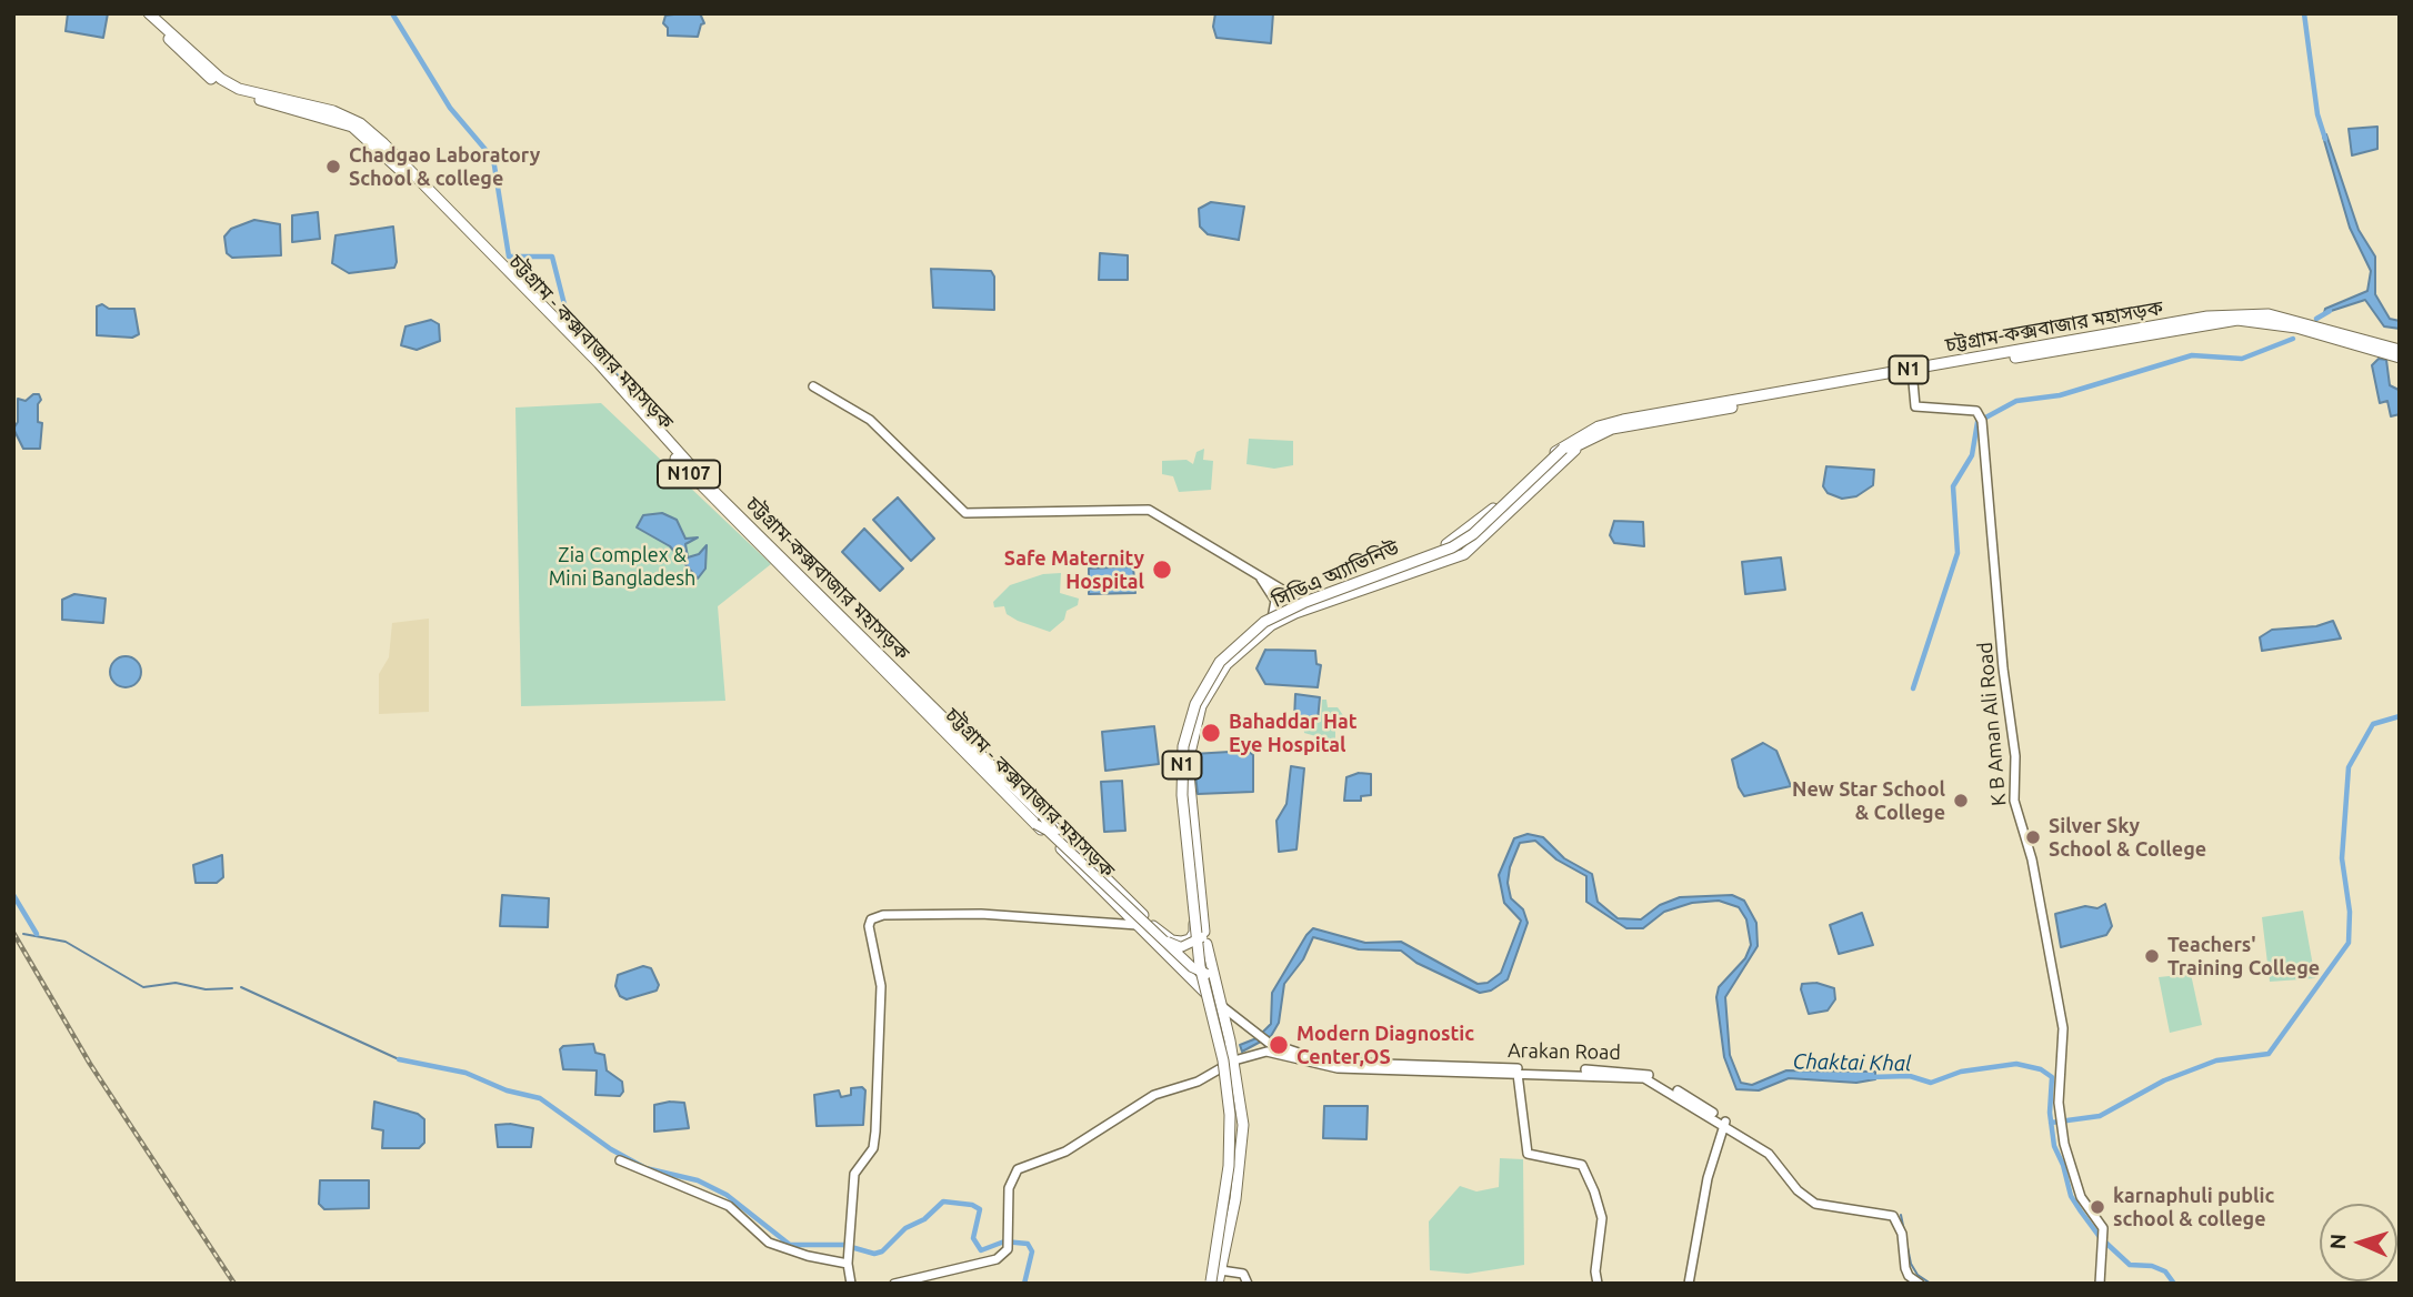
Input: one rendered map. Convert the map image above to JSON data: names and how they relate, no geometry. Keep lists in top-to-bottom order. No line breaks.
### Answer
{"streets":{"highway":["চট্টগ্রাম-কক্সবাজার মহাসড়ক","চট্টগ্রাম - কক্সবাজার মহাসড়ক","N1","N107","সিডিএ অ্যাভিনিউ"],"street":["K B Aman Ali Road","Arakan Road"]},"crossings":[["চট্টগ্রাম-কক্সবাজার মহাসড়ক","চট্টগ্রাম - কক্সবাজার মহাসড়ক"],["চট্টগ্রাম-কক্সবাজার মহাসড়ক","N1"],["চট্টগ্রাম-কক্সবাজার মহাসড়ক","সিডিএ অ্যাভিনিউ"],["চট্টগ্রাম - কক্সবাজার মহাসড়ক","সিডিএ অ্যাভিনিউ"],["N1","সিডিএ অ্যাভিনিউ"],["সিডিএ অ্যাভিনিউ","Arakan Road"]],"water":["Chaktai Khal"],"parks":["Zia Complex & Mini Bangladesh"],"places":["Chadgao Laboratory School & college","Safe Maternity Hospital","Bahaddar Hat Eye Hospital","New Star School & College","Silver Sky School & College","Teachers' Training College","Modern Diagnostic Center,OS","karnaphuli public school & college"],"north":"left"}
